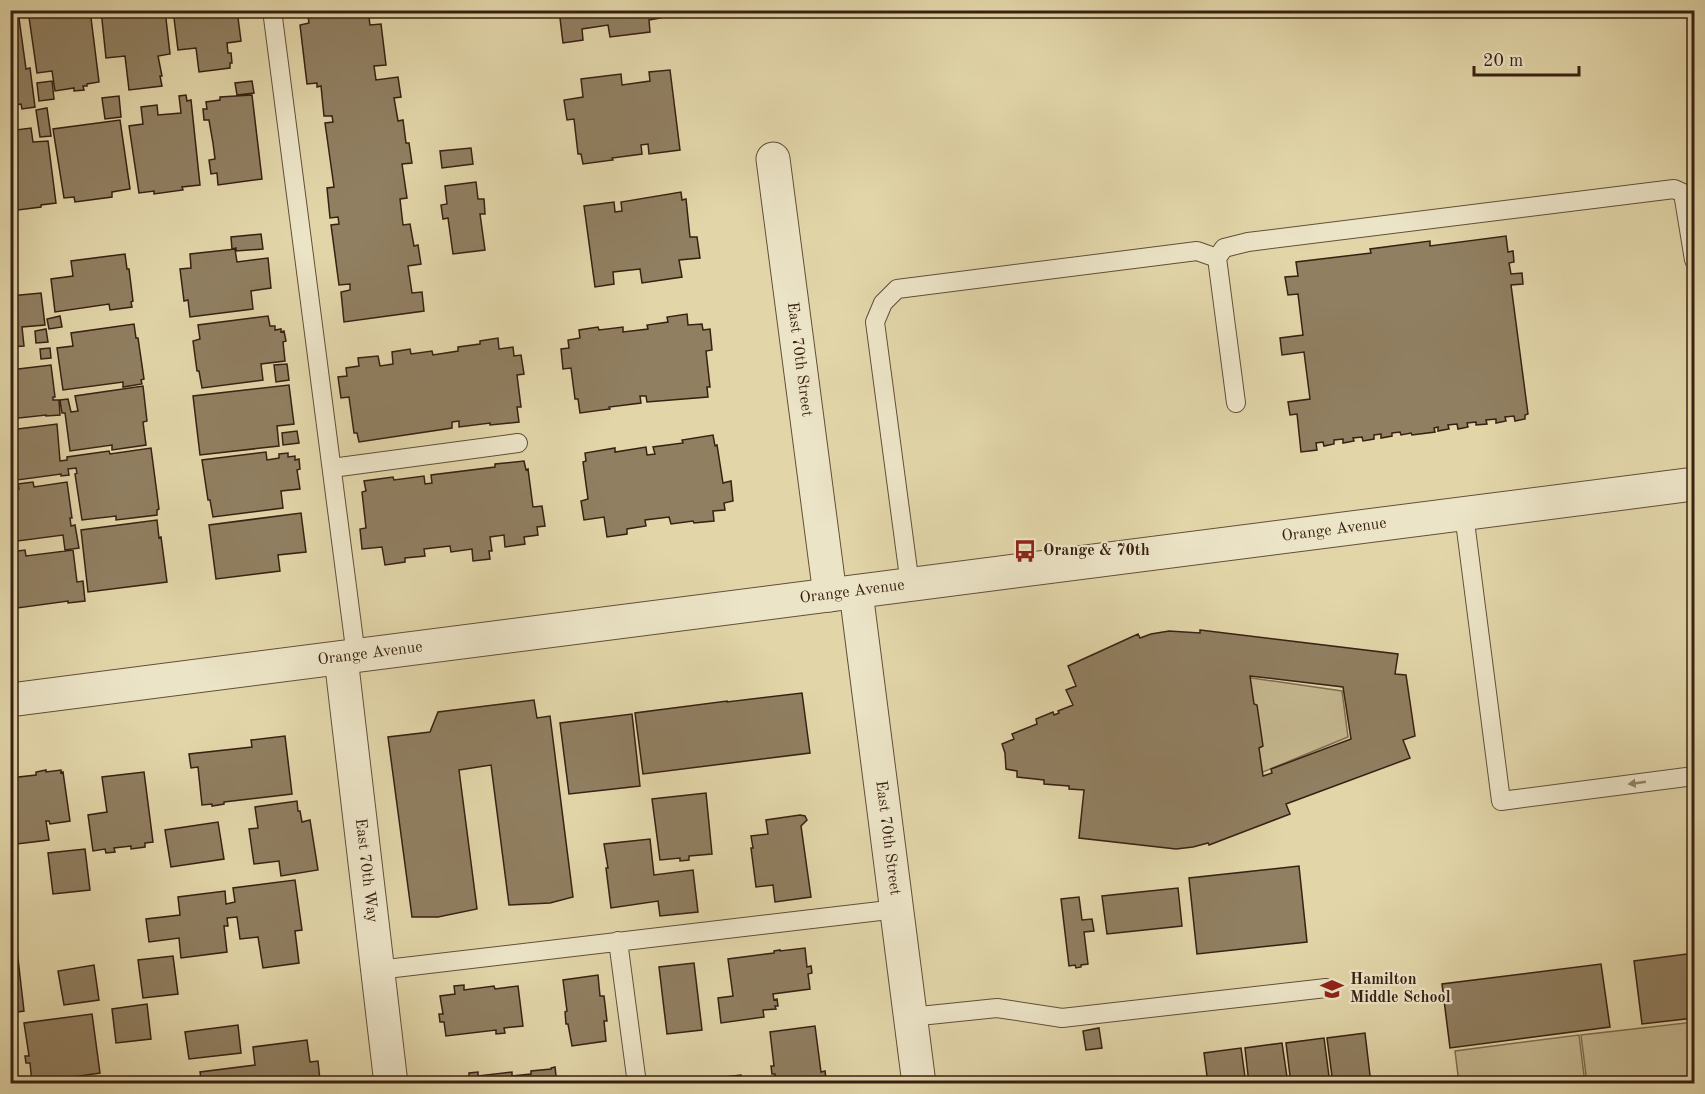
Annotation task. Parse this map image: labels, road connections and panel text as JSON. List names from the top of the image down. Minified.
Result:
{"streets":{"street":["East 70th Street","Orange Avenue","East 70th Way"]},"crossings":[["East 70th Street","Orange Avenue"],["Orange Avenue","East 70th Way"]],"places":{"bus stop":["Orange & 70th"],"school or university":["Hamilton Middle School"]},"scale_bar":"20 m"}
